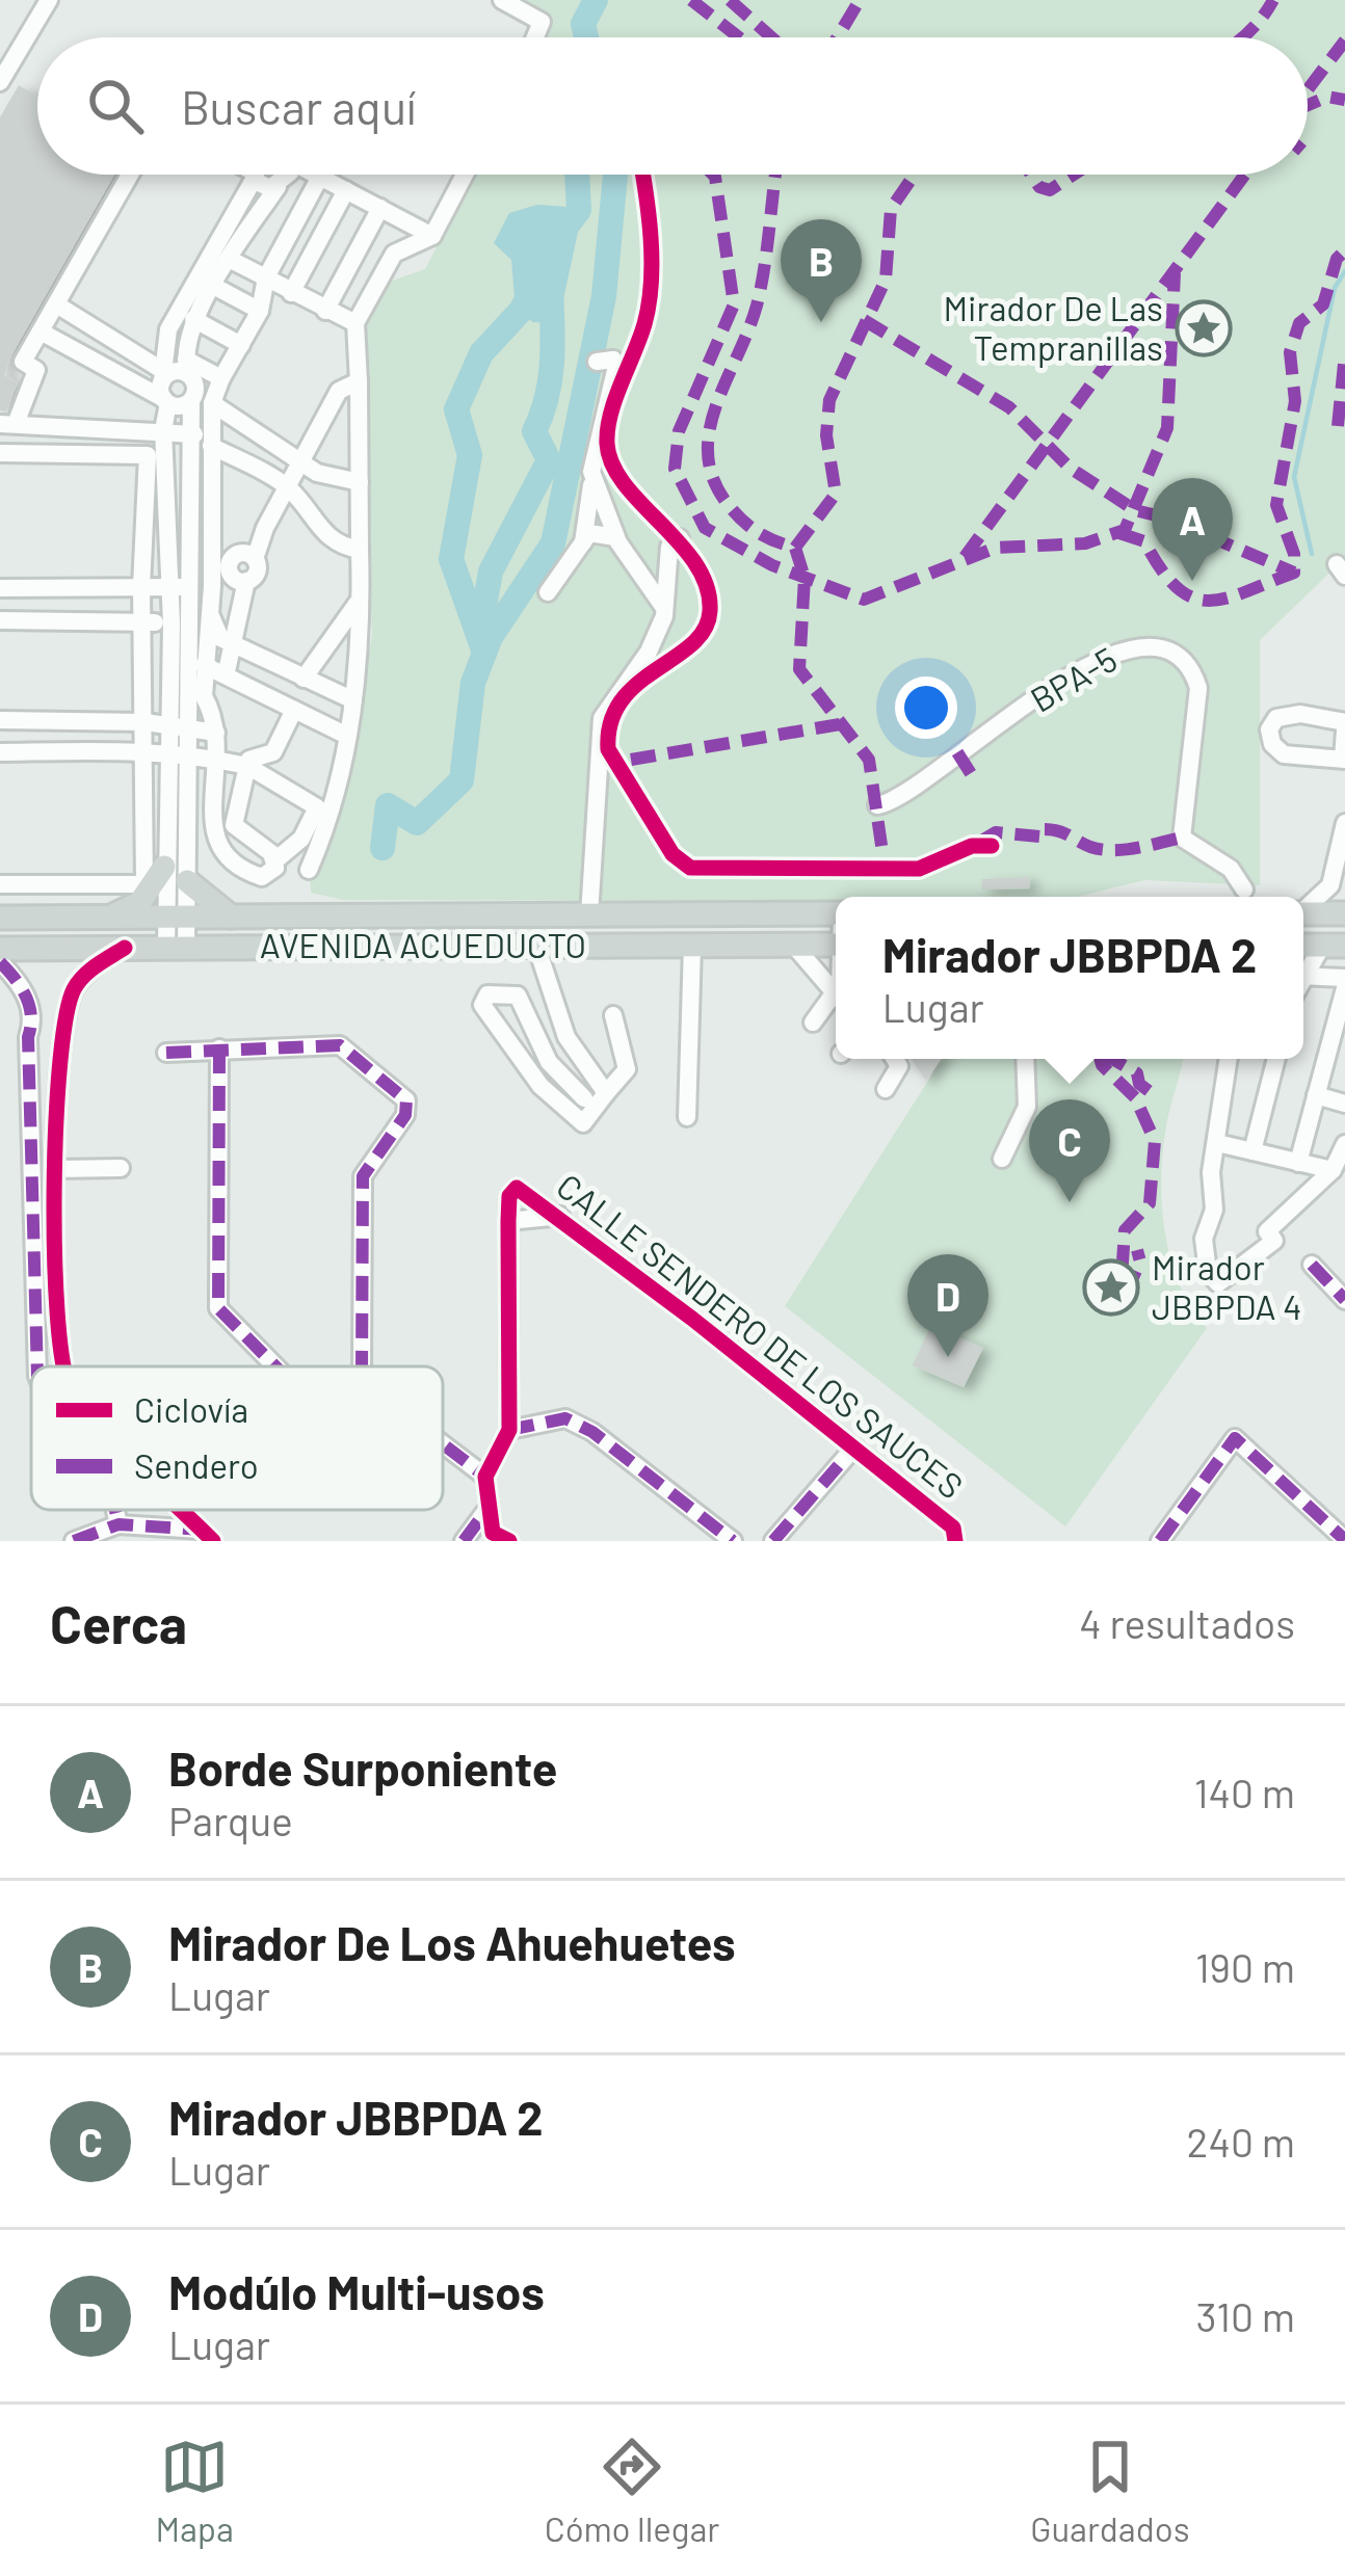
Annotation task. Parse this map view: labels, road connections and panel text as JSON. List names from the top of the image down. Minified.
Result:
{"streets":{"main road":["AVENIDA ACUEDUCTO"],"street":["BPA-5","CALLE SENDERO DE LOS SAUCES"]},"places":{"place":["Mirador De Las Tempranillas","Mirador JBBPDA 4"]},"legend":["Ciclovía","Sendero"],"page":{"search":"Buscar aquí","pins":["B","A","C","D"],"popup":["Mirador JBBPDA 2","Lugar"],"heading":["Cerca","4 resultados"],"list":[{"mark":"A","name":"Borde Surponiente","note":"Parque","value":"140 m"},{"mark":"B","name":"Mirador De Los Ahuehuetes","note":"Lugar","value":"190 m"},{"mark":"C","name":"Mirador JBBPDA 2","note":"Lugar","value":"240 m"},{"mark":"D","name":"Modúlo Multi-usos","note":"Lugar","value":"310 m"}],"nav":["Mapa","Cómo llegar","Guardados"]}}
